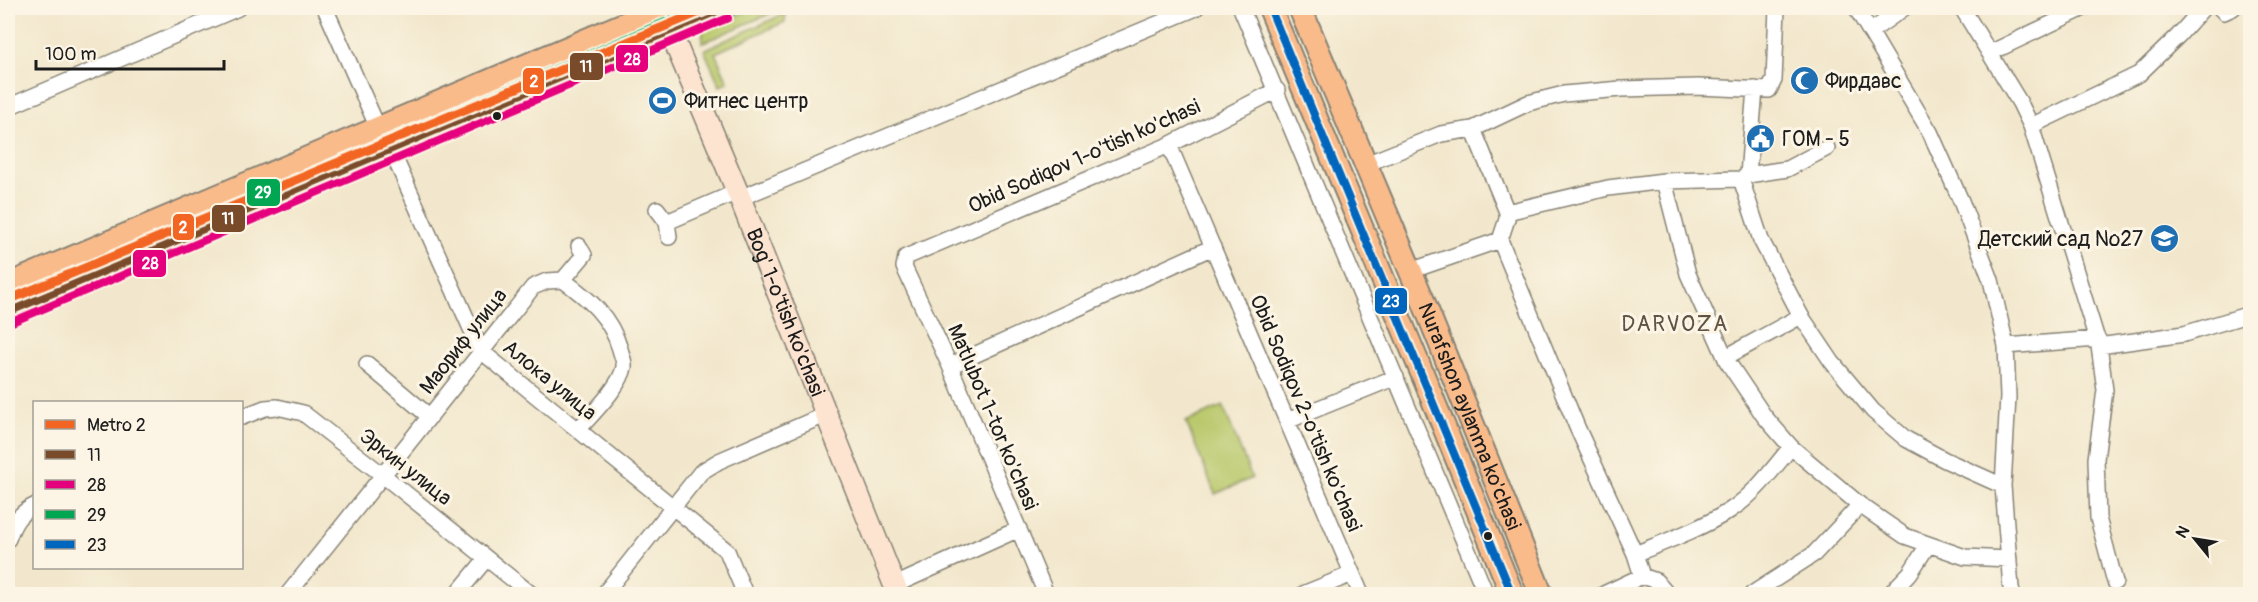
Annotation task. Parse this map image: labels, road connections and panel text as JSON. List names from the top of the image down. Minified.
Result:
{"streets":{"main road":["Nurafshon aylanma ko'chasi"],"street":["Obid Sodiqov 1-o'tish ko'chasi","Bog' 1-o'tish ko'chasi","Маориф улица","Алока улица","Obid Sodiqov 2-o'tish ko'chasi","Matlubot 1-tor ko'chasi","Эркин улица"]},"crossings":[["Obid Sodiqov 1-o'tish ko'chasi","Obid Sodiqov 2-o'tish ko'chasi"],["Obid Sodiqov 1-o'tish ko'chasi","Matlubot 1-tor ko'chasi"],["Маориф улица","Алока улица"],["Маориф улица","Эркин улица"]],"districts":["DARVOZA"],"places":{"mosque":["Фирдавс"],"sports":["Фитнес центр"],"public building":["ГОМ - 5"],"school or university":["Детский сад №27"]},"lines":["metro line 2","transit line 11","transit line 29","transit line 23","transit line 28"],"legend":["Metro 2","11","28","29","23"],"scale_bar":"100 m","north":"top left"}
